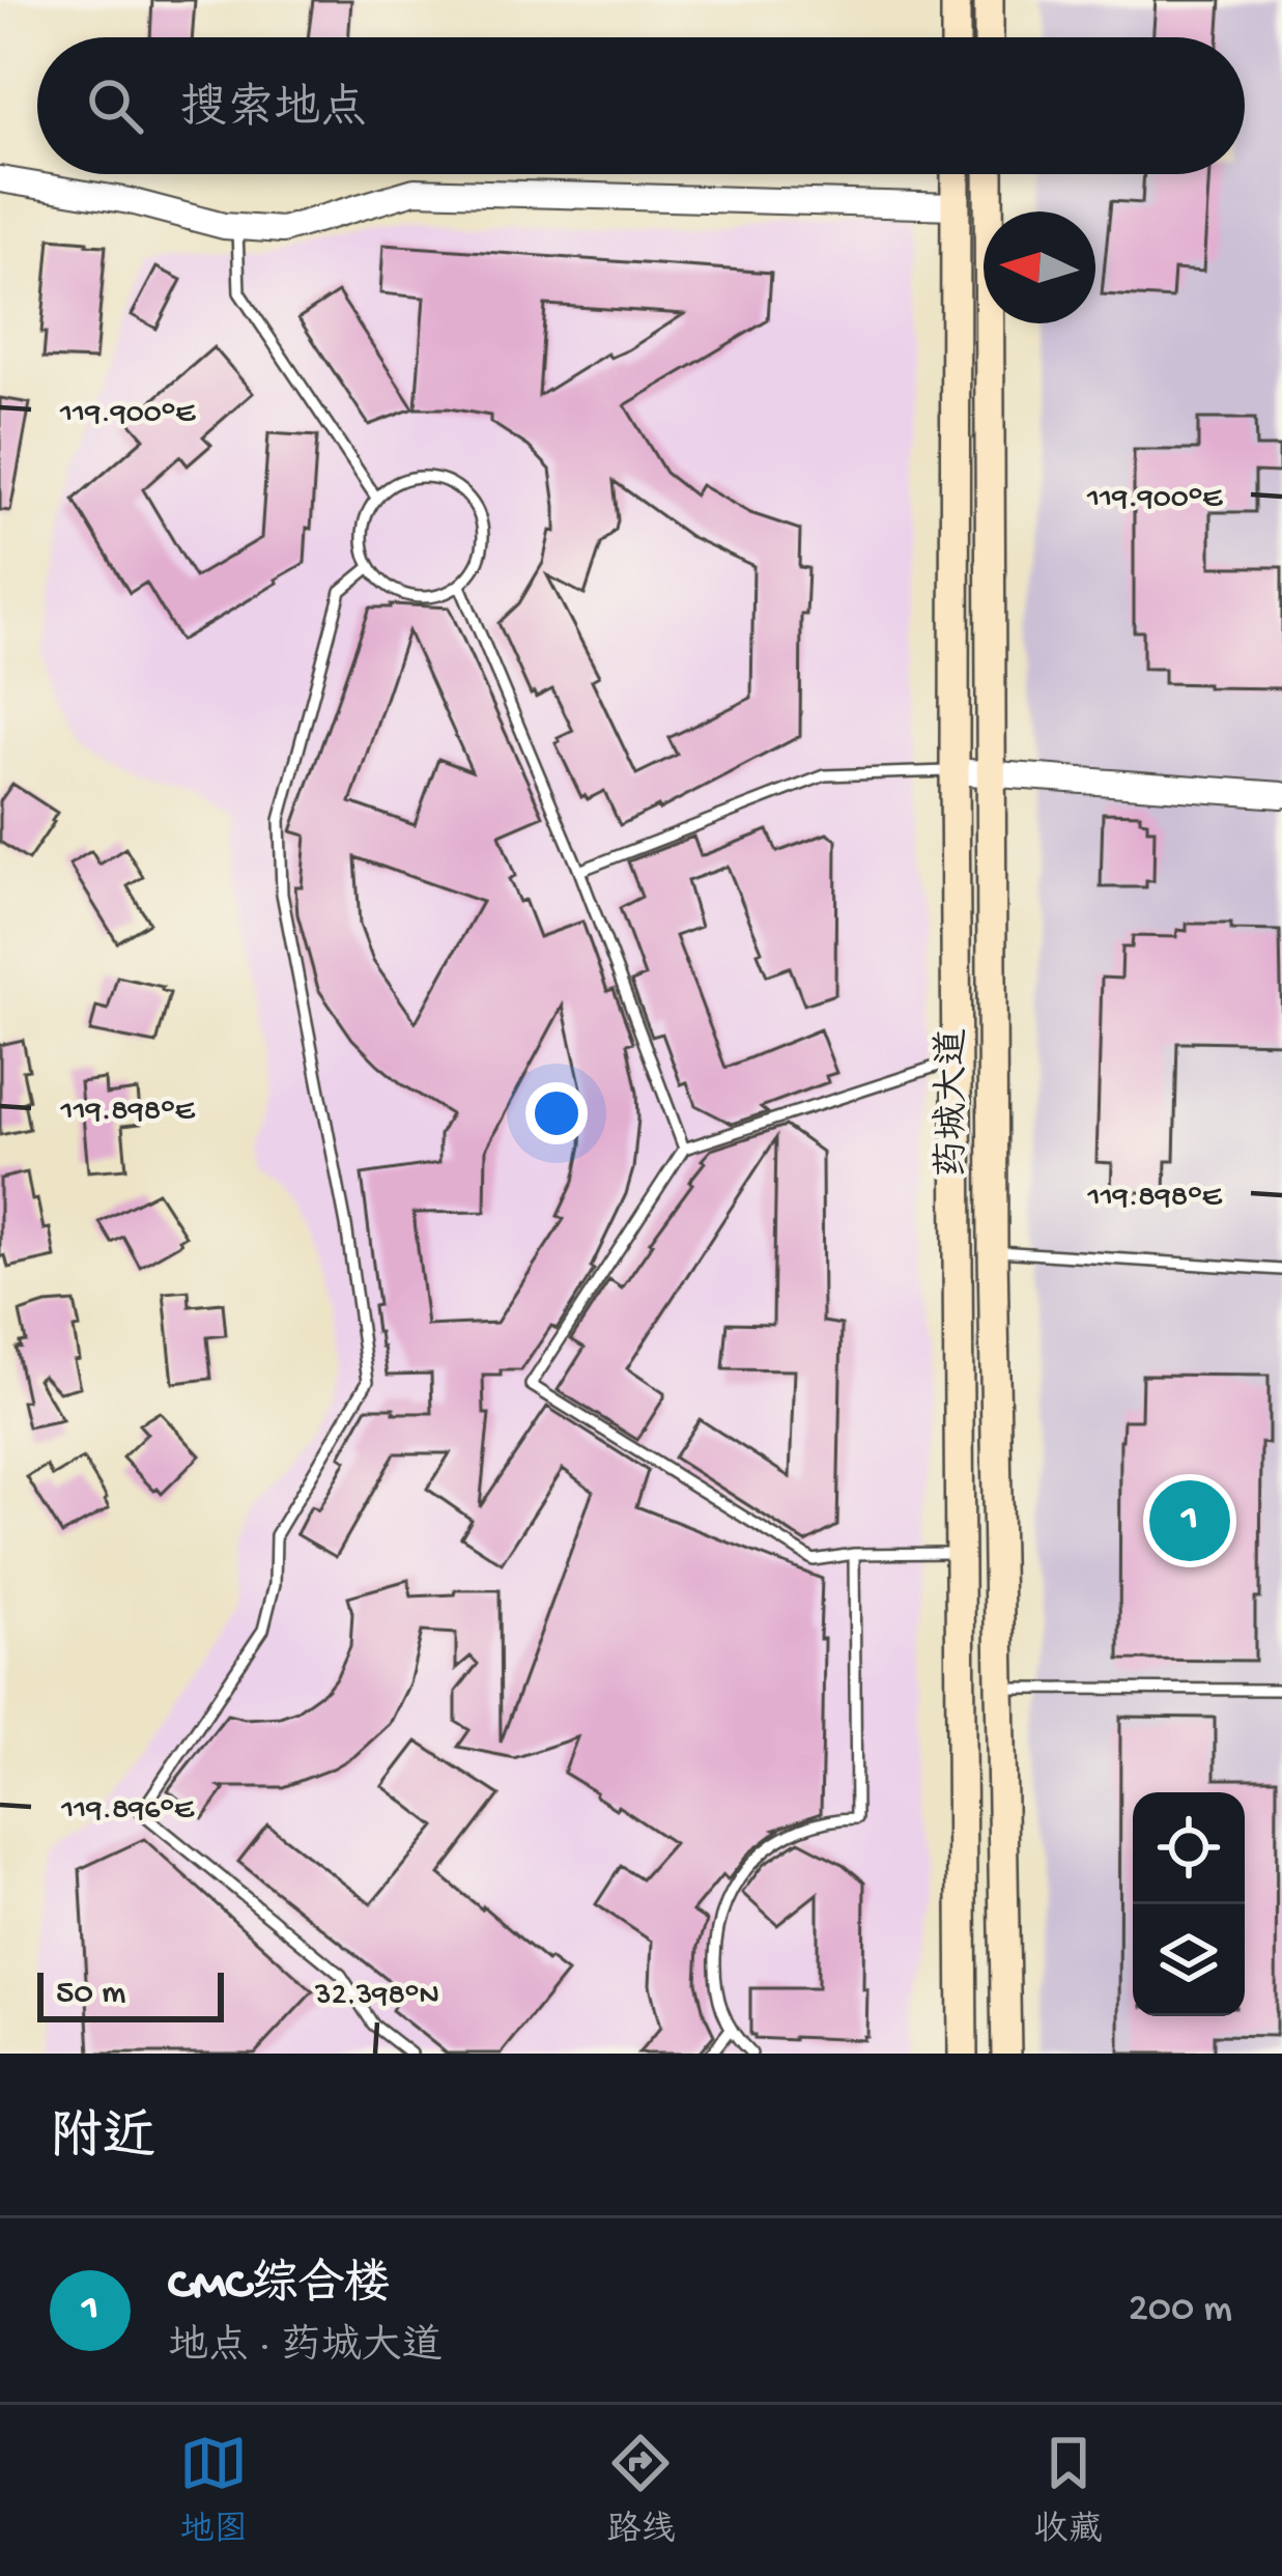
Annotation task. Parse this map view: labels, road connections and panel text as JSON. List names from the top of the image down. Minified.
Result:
{"streets":{"main road":["药城大道"]},"scale_bar":"50 m","north":"left","page":{"search":"搜索地点","pins":"1","scale":"50 m","heading":"附近","list":[{"mark":"1","name":"CMC综合楼","note":"地点 · 药城大道","value":"200 m"}],"nav":["地图","路线","收藏"]},"coordinates":["119.900°E","119.898°E","119.896°E","32.398°N"]}
